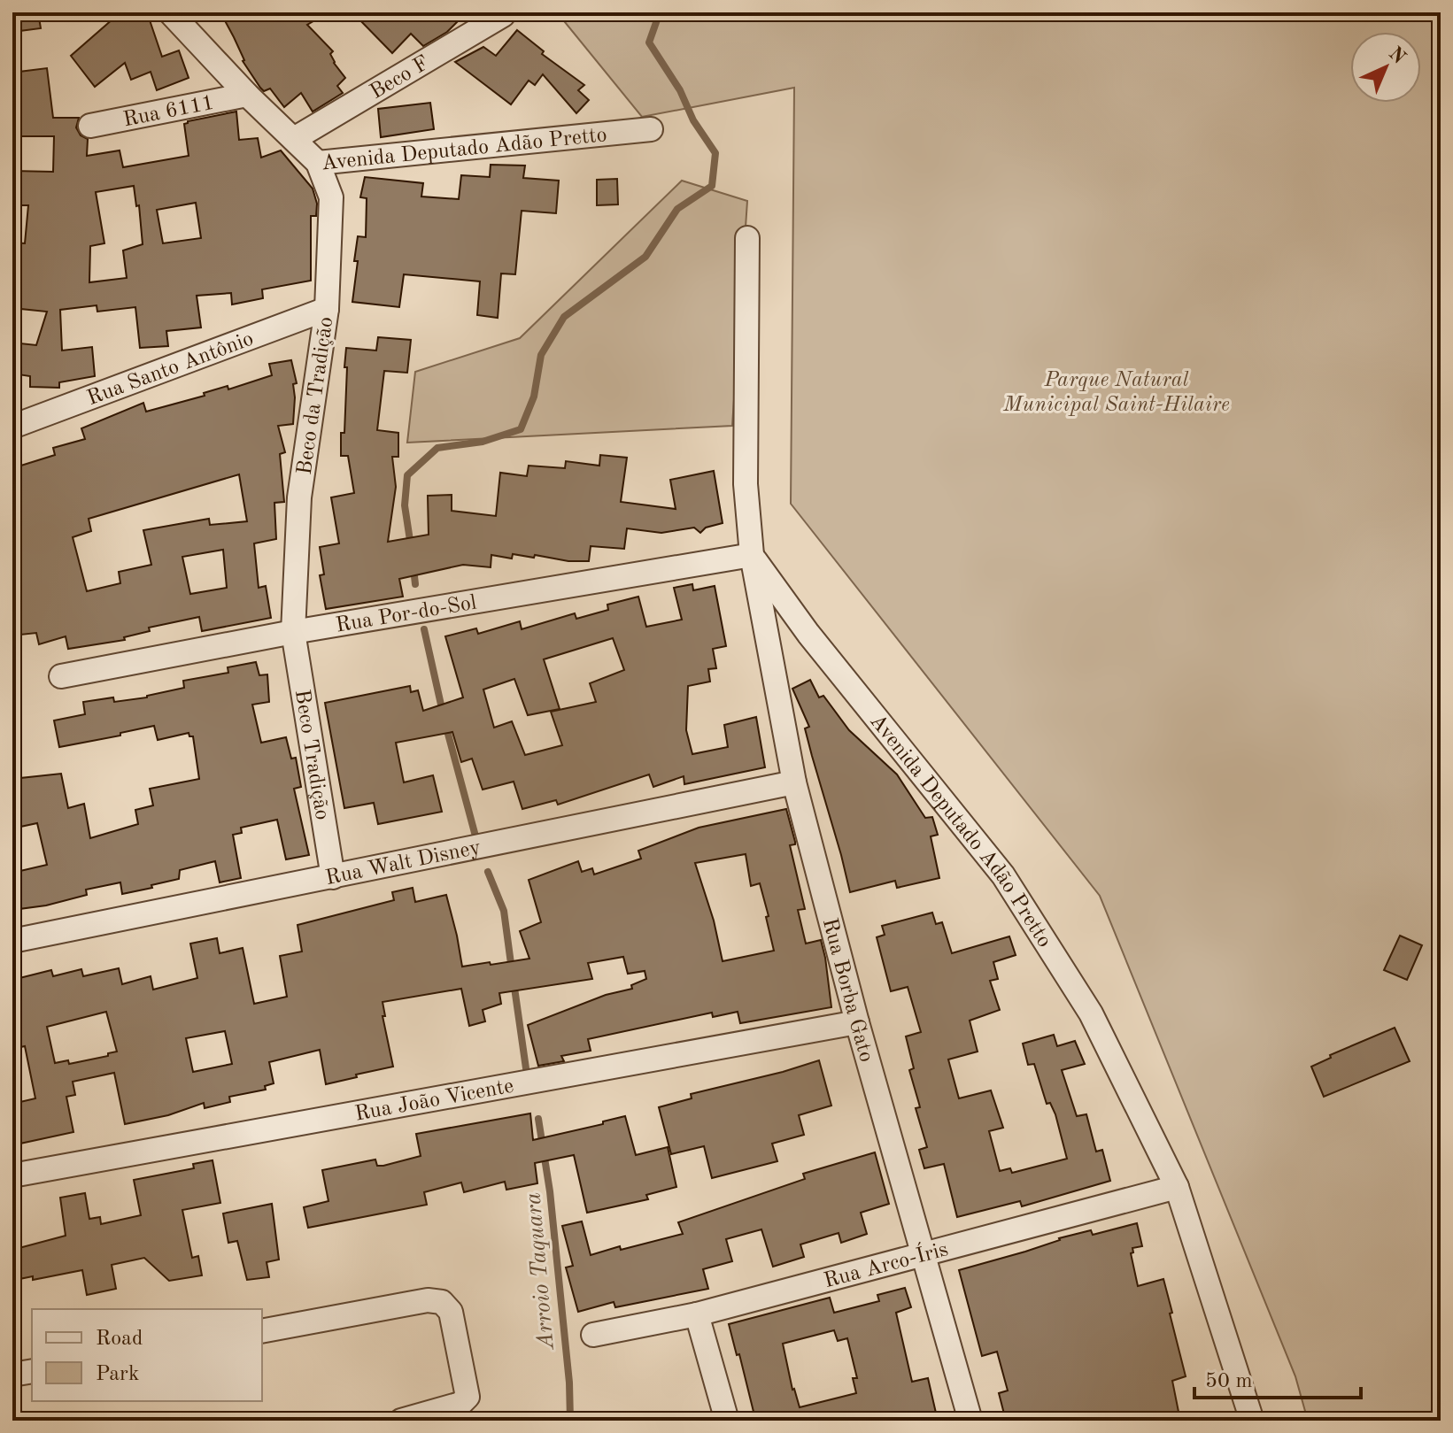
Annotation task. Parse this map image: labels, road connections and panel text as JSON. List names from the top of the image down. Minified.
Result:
{"streets":{"street":["Beco F","Rua 6111","Avenida Deputado Adão Pretto","Rua Santo Antônio","Beco da Tradição","Rua Por-do-Sol","Beco Tradição","Rua Walt Disney","Rua Borba Gato","Rua João Vicente","Rua Arco-Íris"]},"crossings":[["Beco F","Avenida Deputado Adão Pretto"],["Rua 6111","Avenida Deputado Adão Pretto"],["Avenida Deputado Adão Pretto","Beco da Tradição"],["Avenida Deputado Adão Pretto","Rua Por-do-Sol"],["Avenida Deputado Adão Pretto","Rua Borba Gato"],["Avenida Deputado Adão Pretto","Rua Arco-Íris"],["Rua Santo Antônio","Beco da Tradição"],["Beco da Tradição","Rua Por-do-Sol"],["Beco da Tradição","Beco Tradição"],["Rua Por-do-Sol","Beco Tradição"],["Rua Por-do-Sol","Rua Borba Gato"],["Beco Tradição","Rua Walt Disney"],["Rua Walt Disney","Rua Borba Gato"],["Rua Borba Gato","Rua João Vicente"],["Rua Borba Gato","Rua Arco-Íris"]],"water":["Arroio Taquara"],"parks":["Parque Natural Municipal Saint-Hilaire"],"legend":["Road","Park"],"scale_bar":"50 m","north":"top right"}
